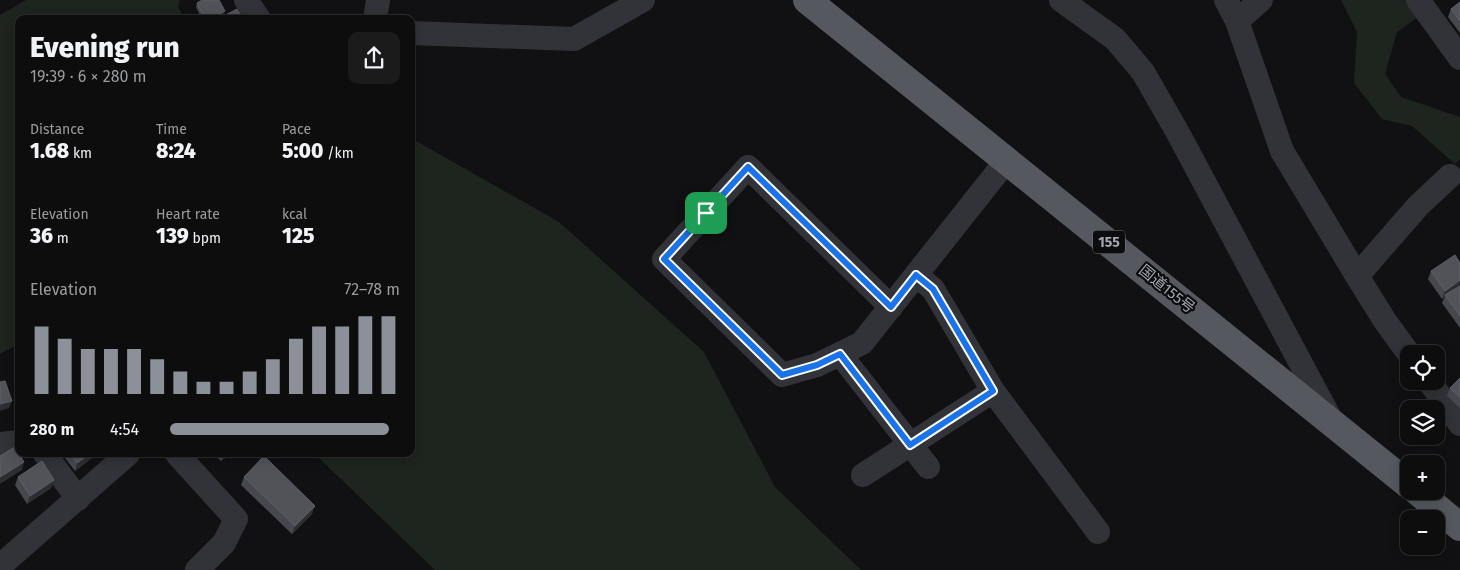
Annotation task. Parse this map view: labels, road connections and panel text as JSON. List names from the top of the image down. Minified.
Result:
{"streets":{"highway":["155","国道155号"]},"page":{"heading":["Evening run","19:39 · 6 × 280 m"],"stats":[["Distance","1.68 km"],["Time","8:24"],["Pace","5:00 /km"],["Elevation","36 m"],["Heart rate","139 bpm"],["kcal","125"]],"chart":["Elevation","72–78 m"],"map_buttons":["+","−"],"list":[{"name":"280 m","note":"4:54"}]}}
